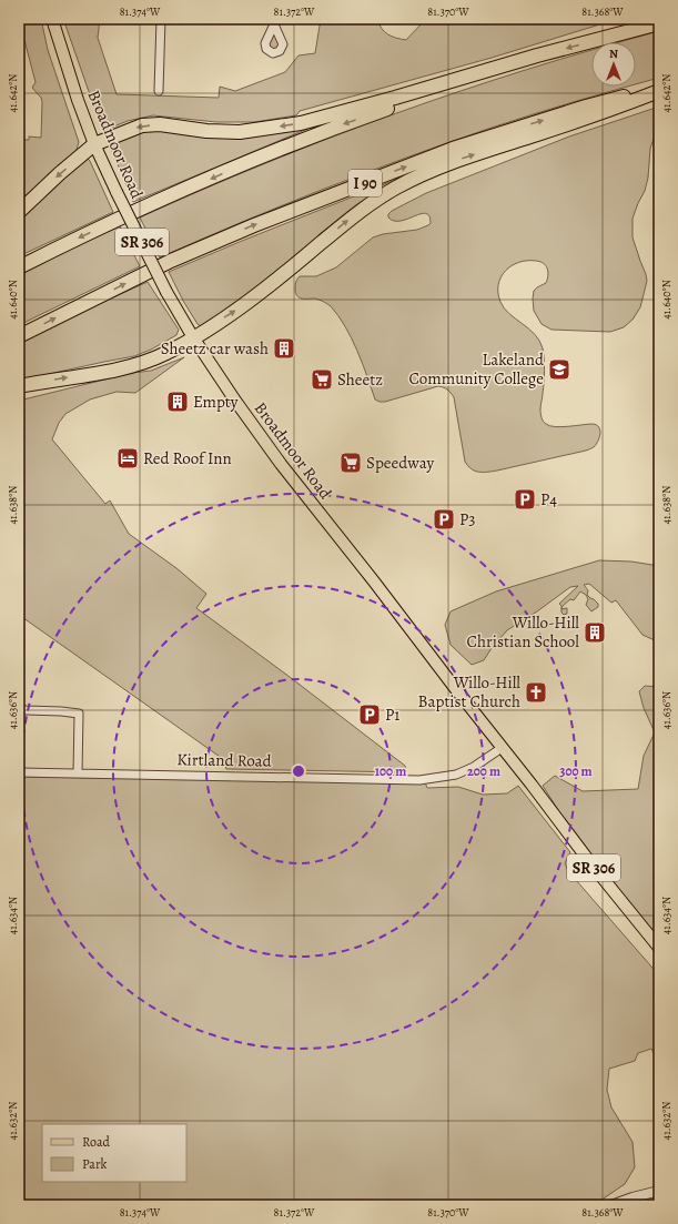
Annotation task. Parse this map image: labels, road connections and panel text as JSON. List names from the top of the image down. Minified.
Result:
{"streets":{"highway":["I 90"],"main road":["Broadmoor Road","SR 306"],"street":["Kirtland Road"]},"crossings":[["Broadmoor Road","SR 306"],["Broadmoor Road","Kirtland Road"],["SR 306","Kirtland Road"]],"places":{"building":["Sheetz car wash","Empty","Willo-Hill Christian School"],"school or university":["Lakeland Community College"],"supermarket":["Sheetz","Speedway"],"hotel":["Red Roof Inn"],"parking":["P4","P3","P1"],"church":["Willo-Hill Baptist Church"]},"legend":["Road","Park"],"north":"top","coordinates":["81.374°W","81.372°W","81.370°W","81.368°W","41.642°N","41.640°N","41.638°N","41.636°N","41.634°N","41.632°N"],"rings":["100 m","200 m","300 m"]}
